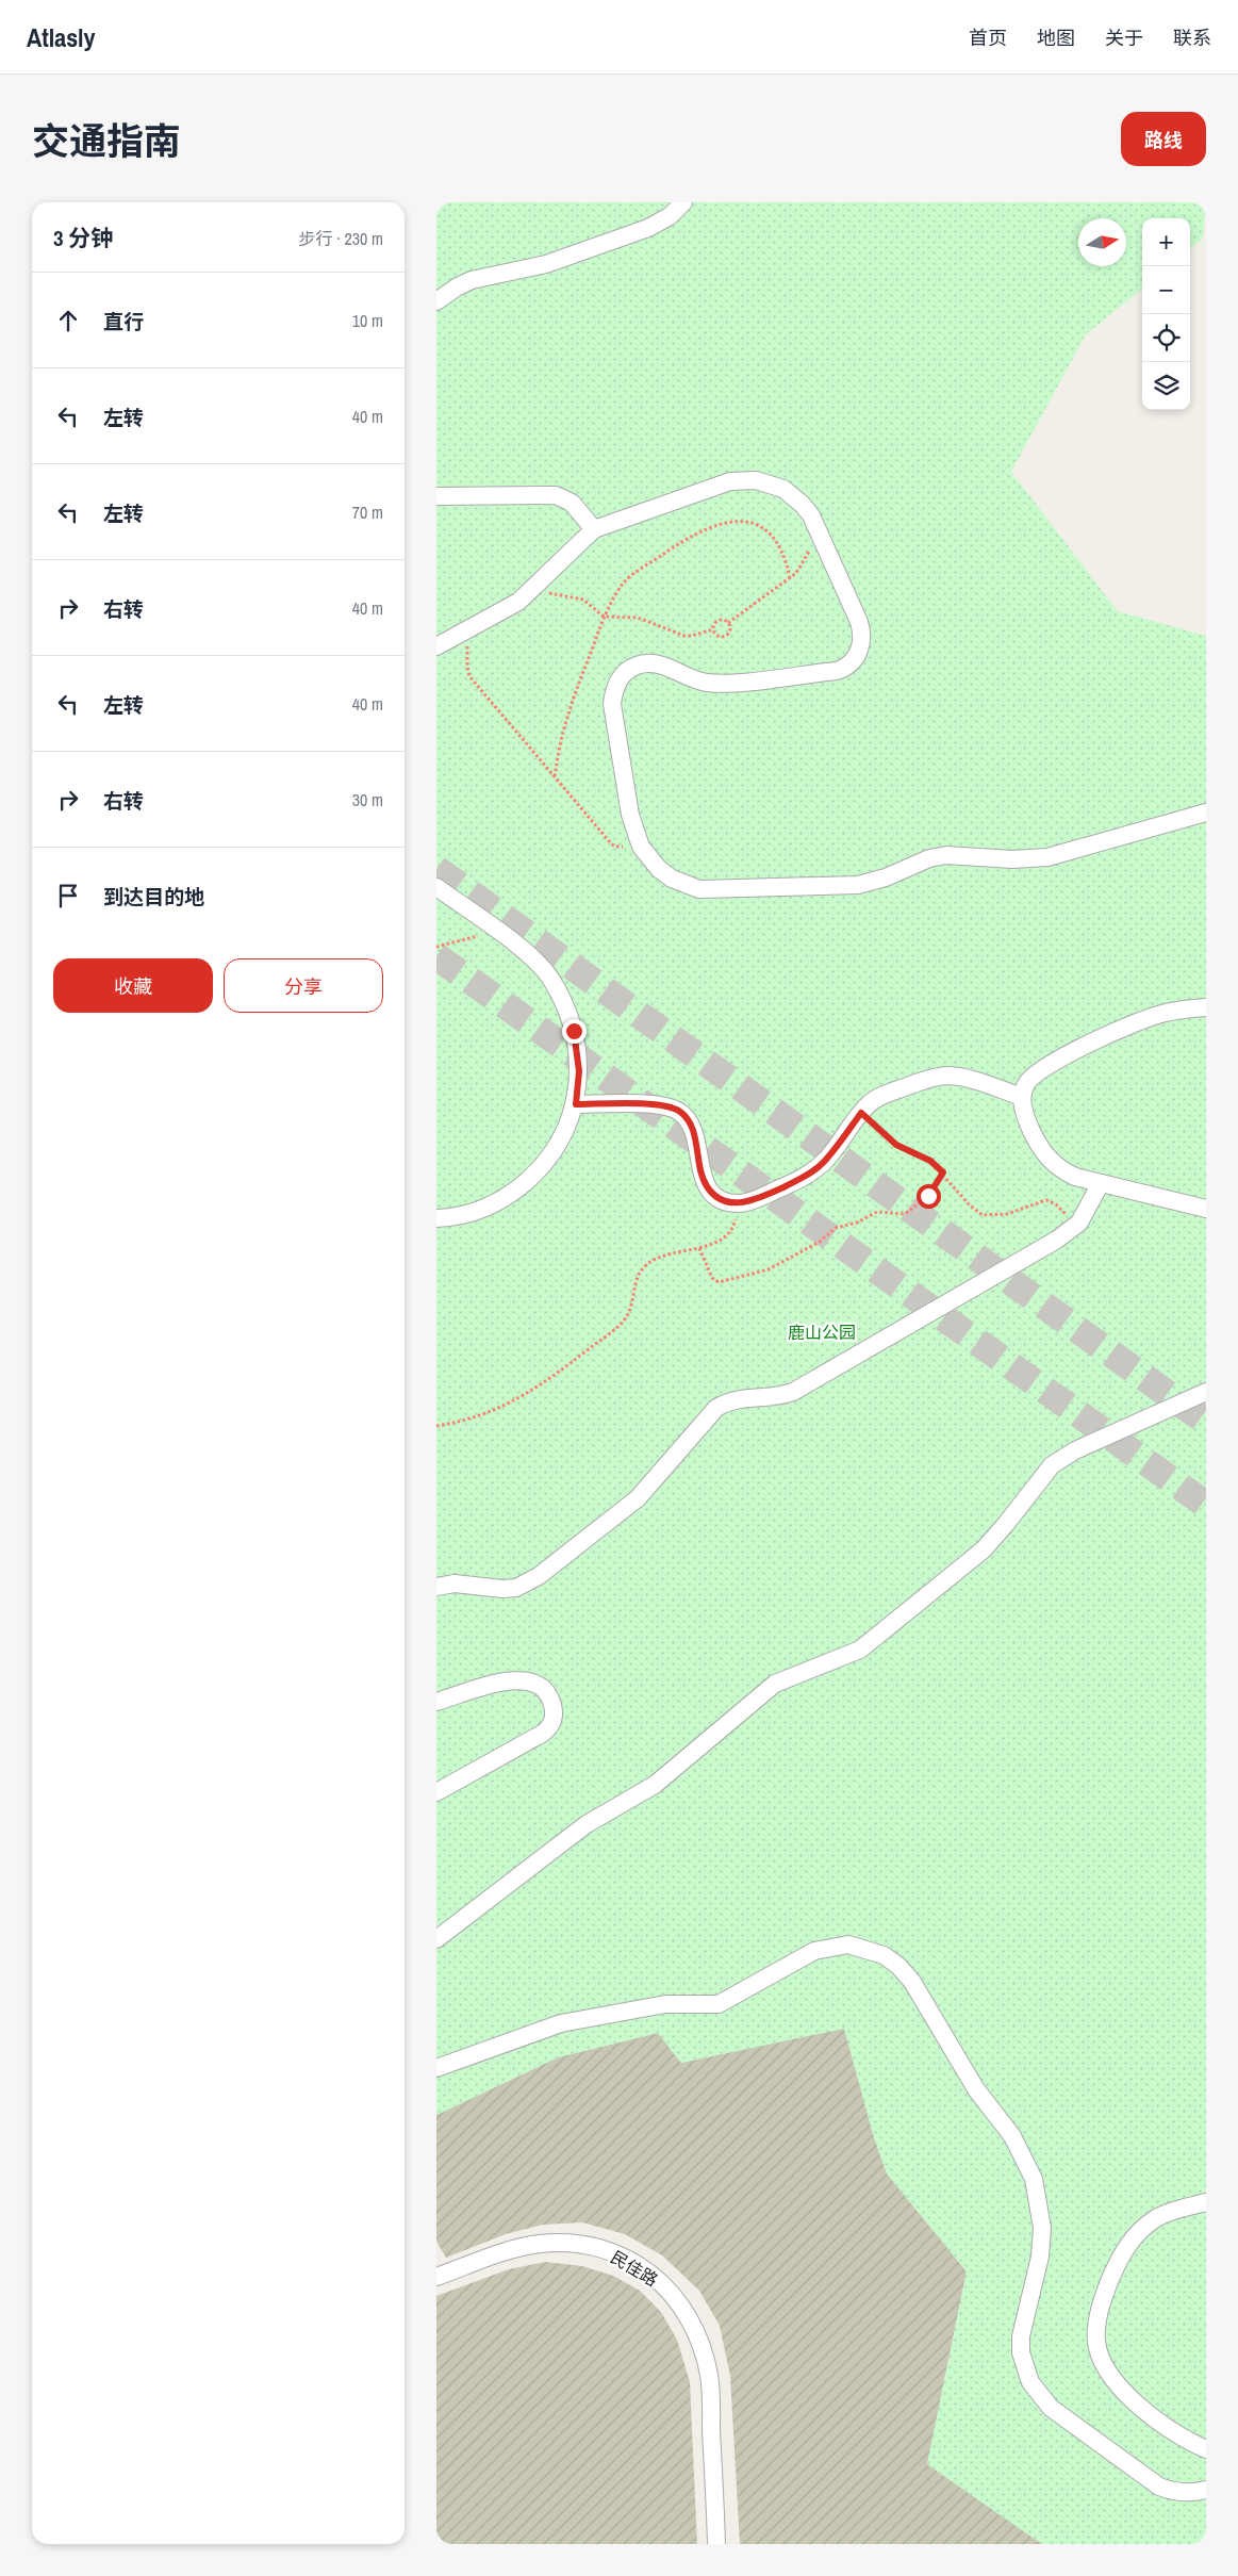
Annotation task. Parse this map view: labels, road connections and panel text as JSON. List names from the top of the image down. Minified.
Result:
{"streets":{"street":["民佳路"]},"parks":["鹿山公园"],"north":"right","page":{"header":"Atlasly","nav":["首页","地图","关于","联系"],"title":"交通指南","buttons":["路线",["收藏","分享"]],"heading":["3 分钟","步行 · 230 m"],"map_buttons":["+","−"],"list":[["直行","10 m"],["左转","40 m"],["左转","70 m"],["右转","40 m"],["左转","40 m"],["右转","30 m"],"到达目的地"]}}
